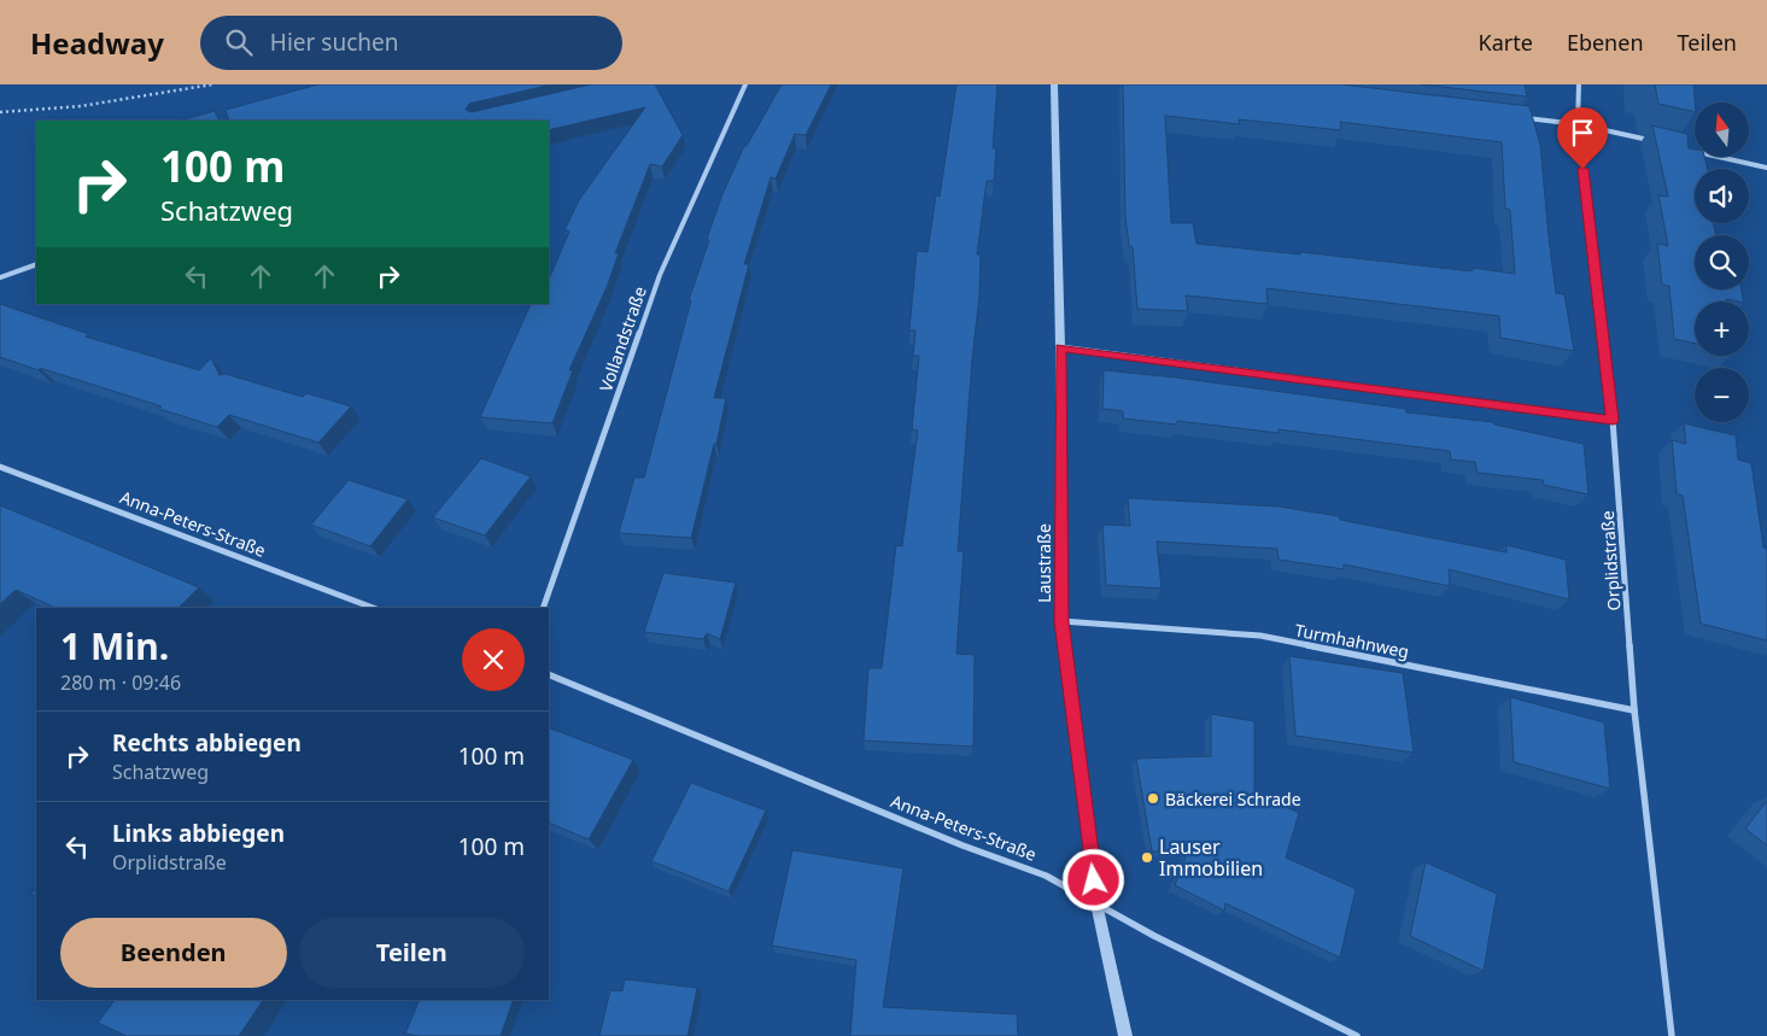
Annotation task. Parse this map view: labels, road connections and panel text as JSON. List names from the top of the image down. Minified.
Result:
{"streets":{"street":["Vollandstraße","Anna-Peters-Straße","Orplidstraße","Laustraße","Turmhahnweg"]},"crossings":[["Anna-Peters-Straße","Laustraße"],["Orplidstraße","Turmhahnweg"],["Laustraße","Turmhahnweg"]],"places":["Bäckerei Schrade","Lauser Immobilien"],"north":"top","page":{"header":"Headway","search":"Hier suchen","nav":["Karte","Ebenen","Teilen"],"map_buttons":["+","−"],"turn":["100 m","Schatzweg"],"heading":["1 Min.","280 m · 09:46"],"list":[{"name":"Rechts abbiegen","note":"Schatzweg","value":"100 m"},{"name":"Links abbiegen","note":"Orplidstraße","value":"100 m"}],"buttons":["Beenden","Teilen"]}}
